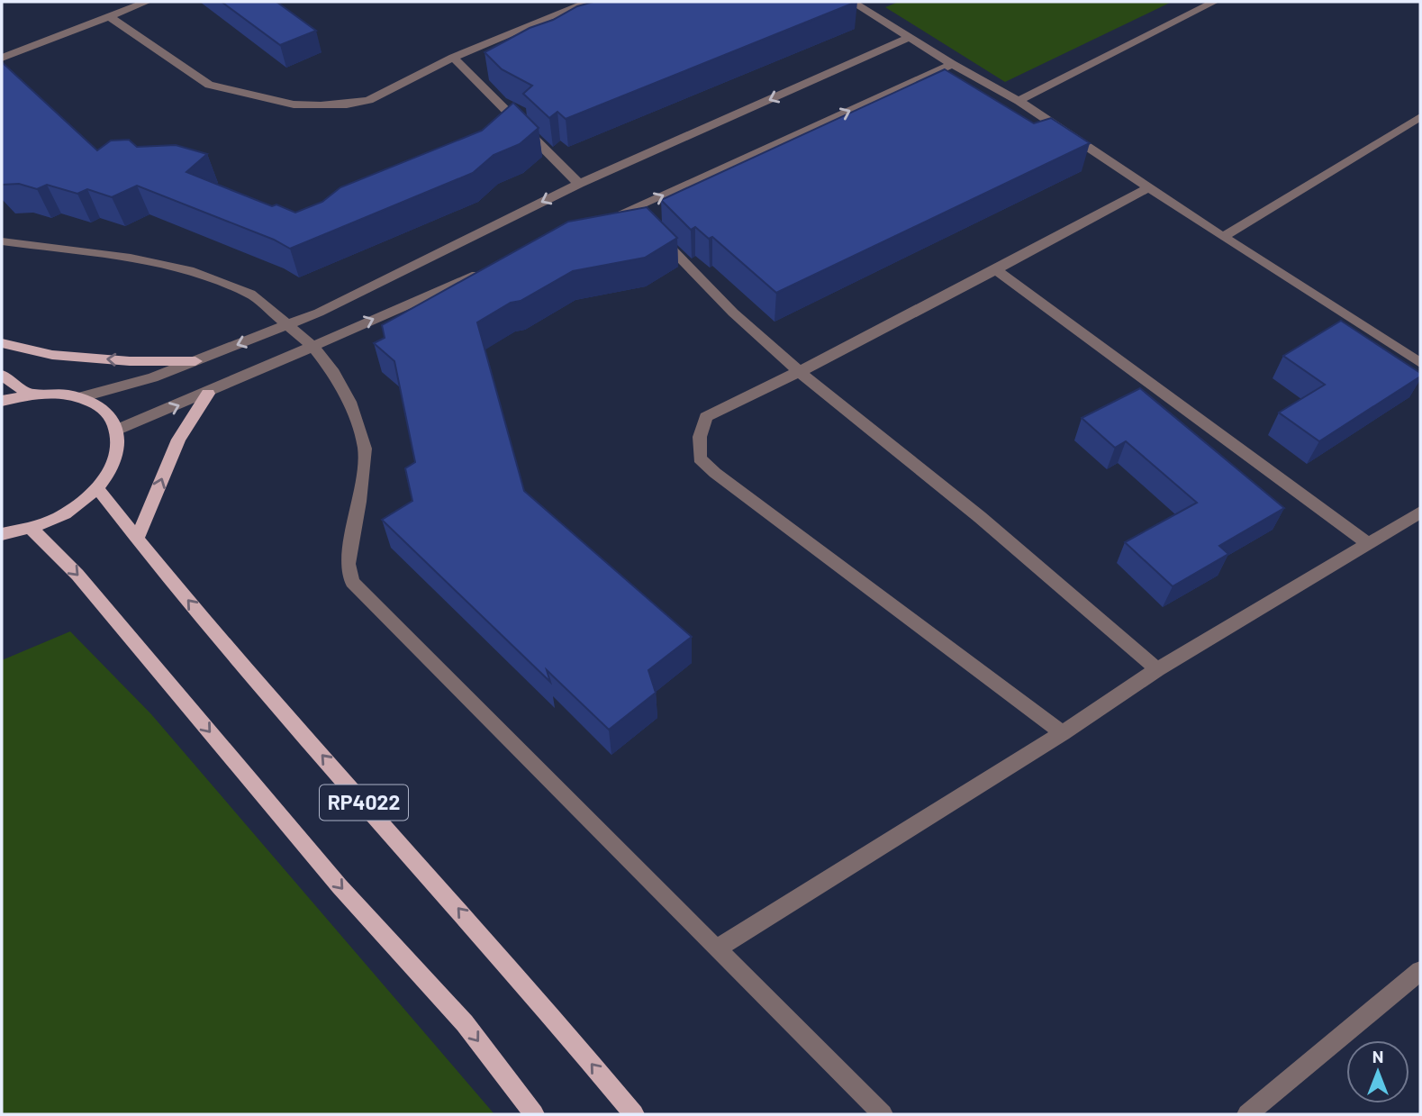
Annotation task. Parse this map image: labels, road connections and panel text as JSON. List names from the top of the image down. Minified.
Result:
{"streets":{"main road":["RP4022"]},"north":"top"}
